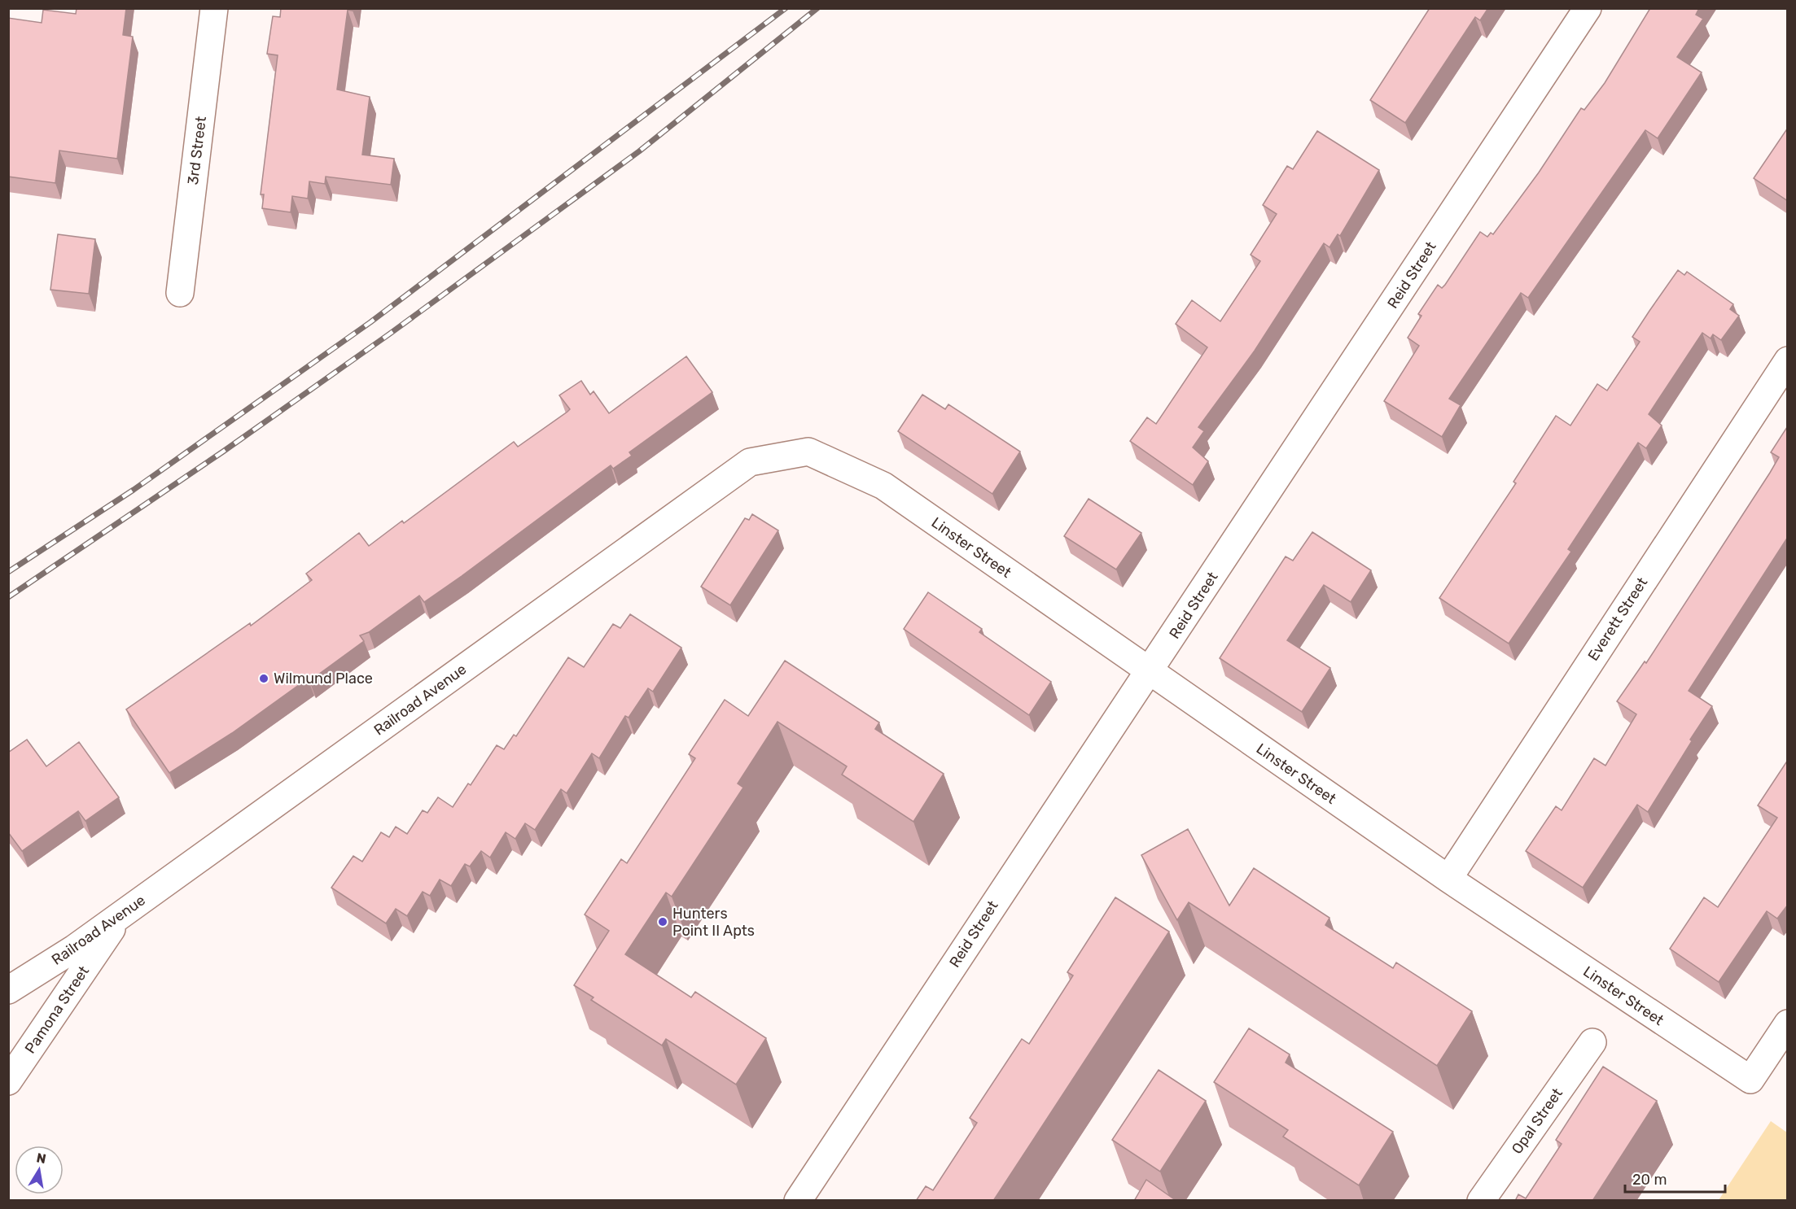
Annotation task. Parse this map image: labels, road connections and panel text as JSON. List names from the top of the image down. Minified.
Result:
{"streets":{"street":["3rd Street","Reid Street","Linster Street","Everett Street","Railroad Avenue","Pamona Street","Opal Street"]},"crossings":[["Reid Street","Linster Street"],["Linster Street","Everett Street"],["Linster Street","Railroad Avenue"],["Railroad Avenue","Pamona Street"]],"places":["Wilmund Place","Hunters Point II Apts"],"scale_bar":"20 m","north":"top"}
